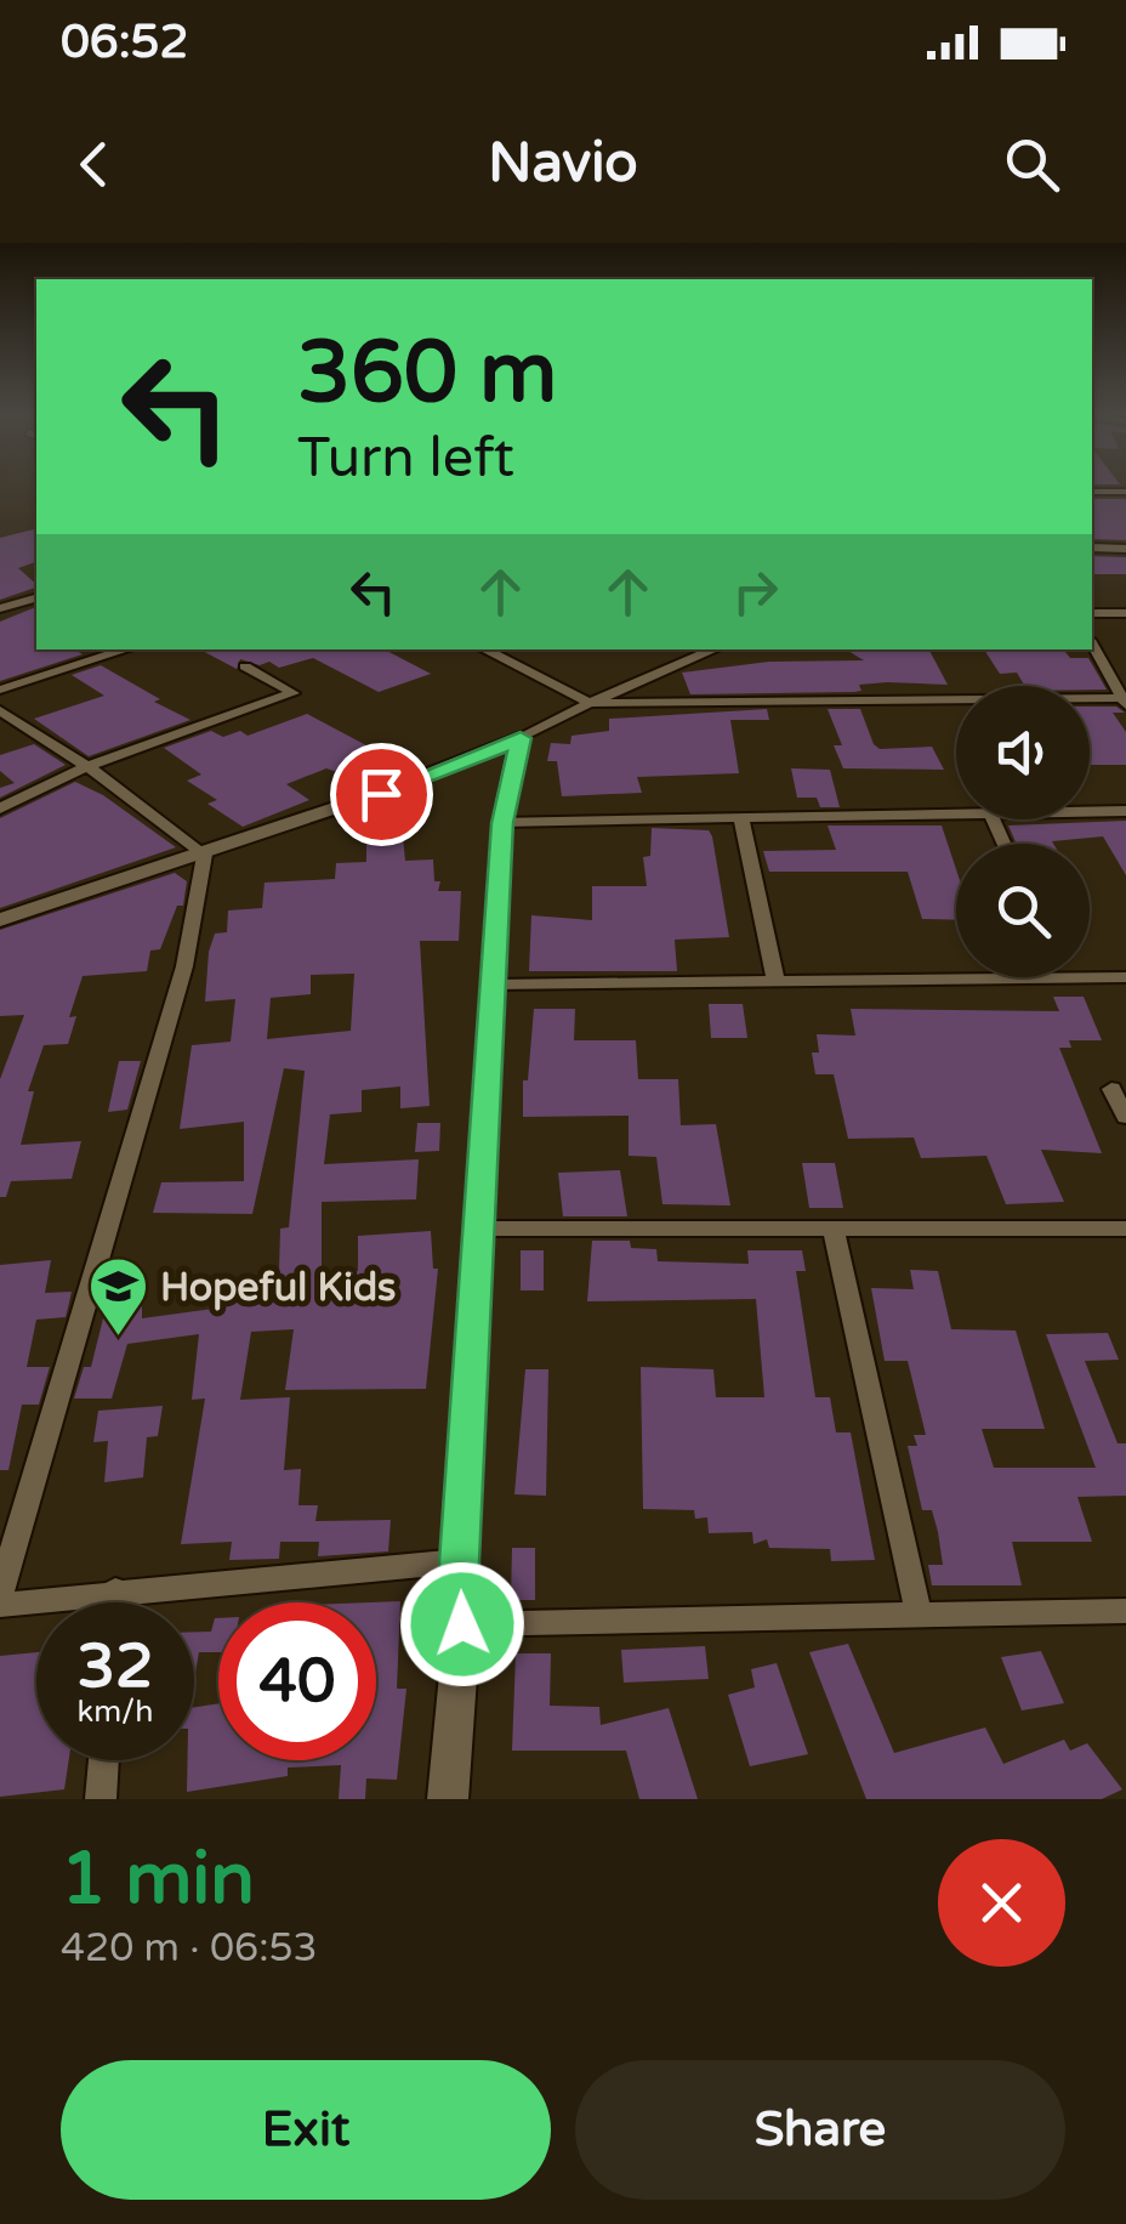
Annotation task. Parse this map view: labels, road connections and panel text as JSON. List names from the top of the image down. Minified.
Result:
{"places":{"school or university":["Hopeful Kids"]},"page":{"status":"06:52","header":"Navio","turn":["360 m","Turn left"],"speed":"32 km/h","limit":"40","heading":["1 min","420 m · 06:53"],"buttons":["Exit","Share"]}}
